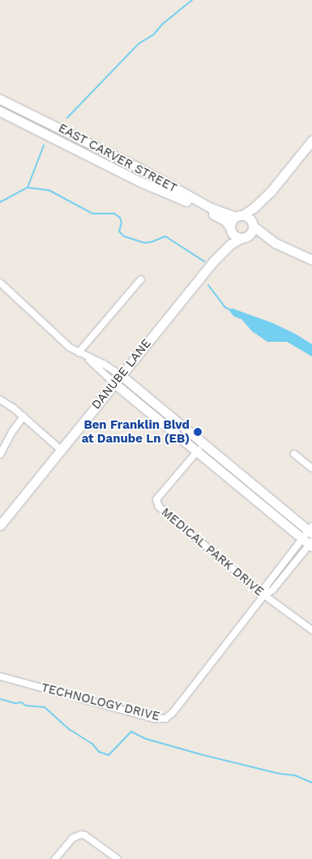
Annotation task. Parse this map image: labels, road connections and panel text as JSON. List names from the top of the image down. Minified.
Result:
{"streets":{"street":["EAST CARVER STREET","DANUBE LANE","MEDICAL PARK DRIVE","TECHNOLOGY DRIVE"]},"crossings":[["EAST CARVER STREET","DANUBE LANE"],["MEDICAL PARK DRIVE","TECHNOLOGY DRIVE"]],"places":["Ben Franklin Blvd at Danube Ln (EB)"]}
